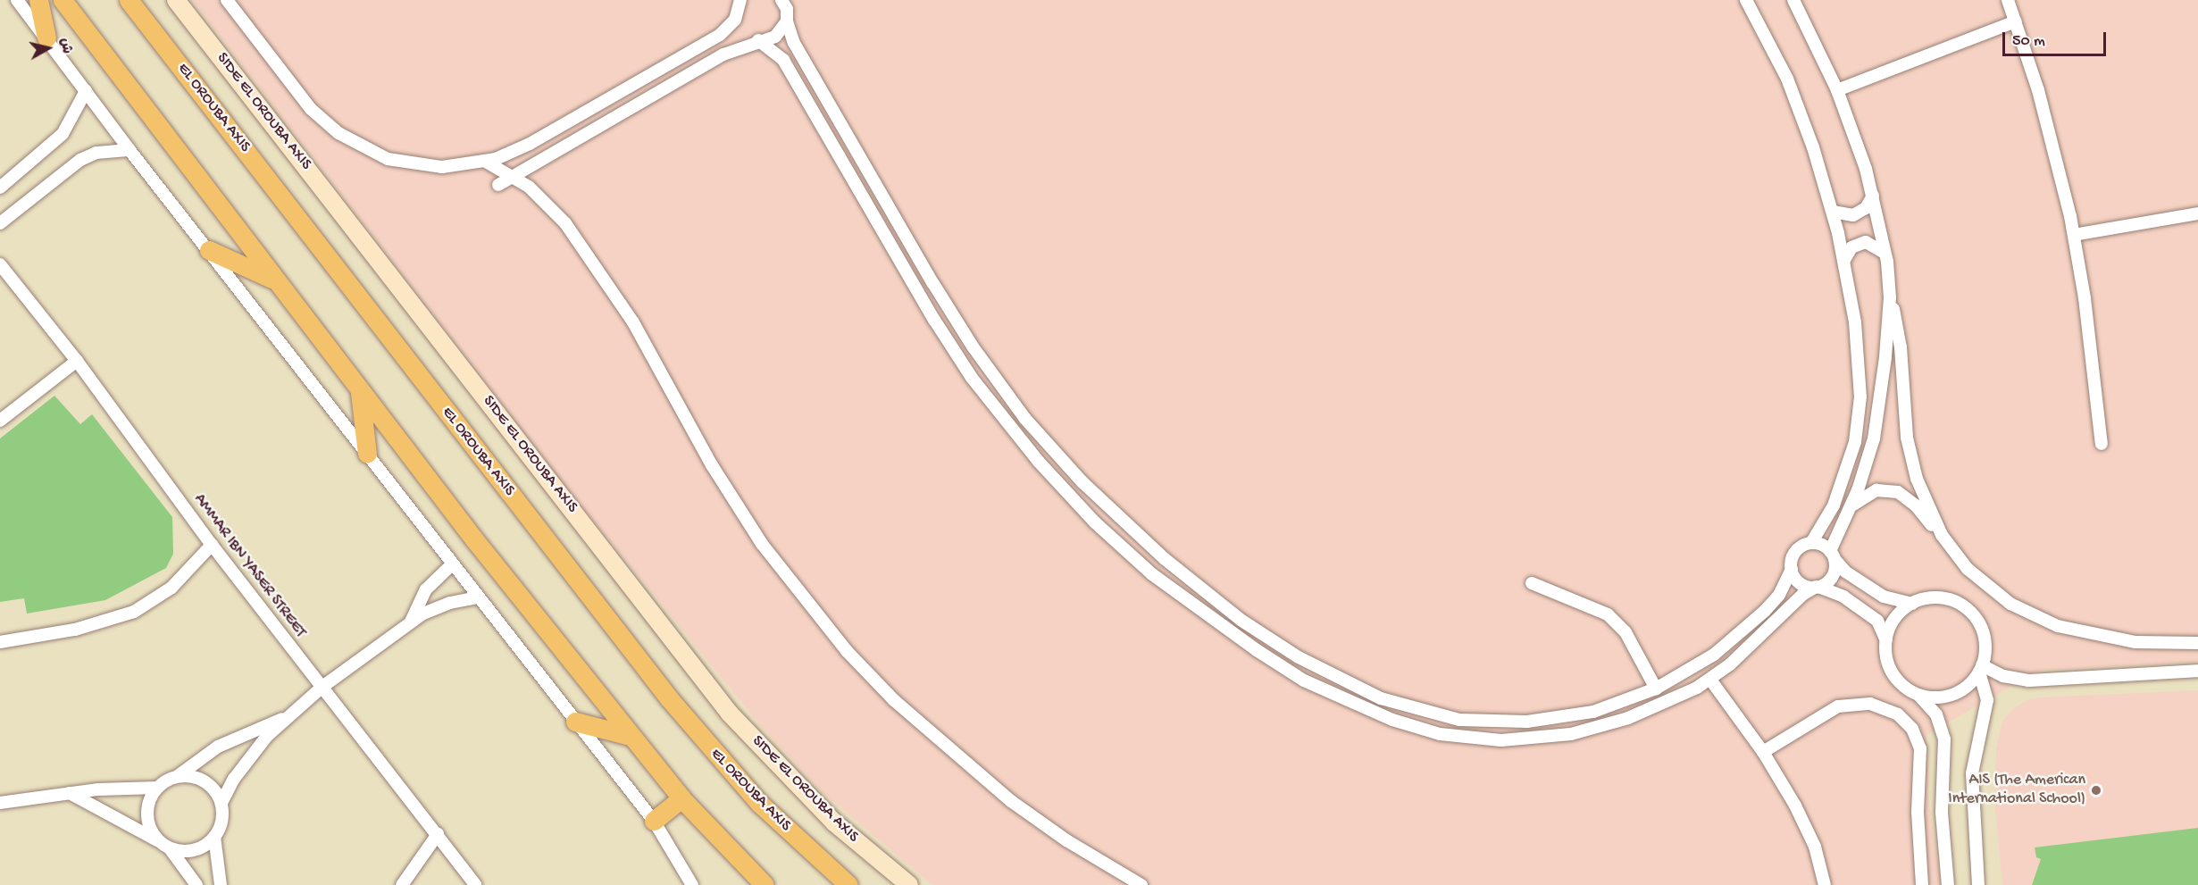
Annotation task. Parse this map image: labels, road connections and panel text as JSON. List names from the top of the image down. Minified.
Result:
{"streets":{"main road":["EL OROUBA AXIS"],"street":["SIDE EL OROUBA AXIS","AMMAR IBN YASER STREET"]},"places":["AIS (The American International School)"],"scale_bar":"50 m","north":"right"}
